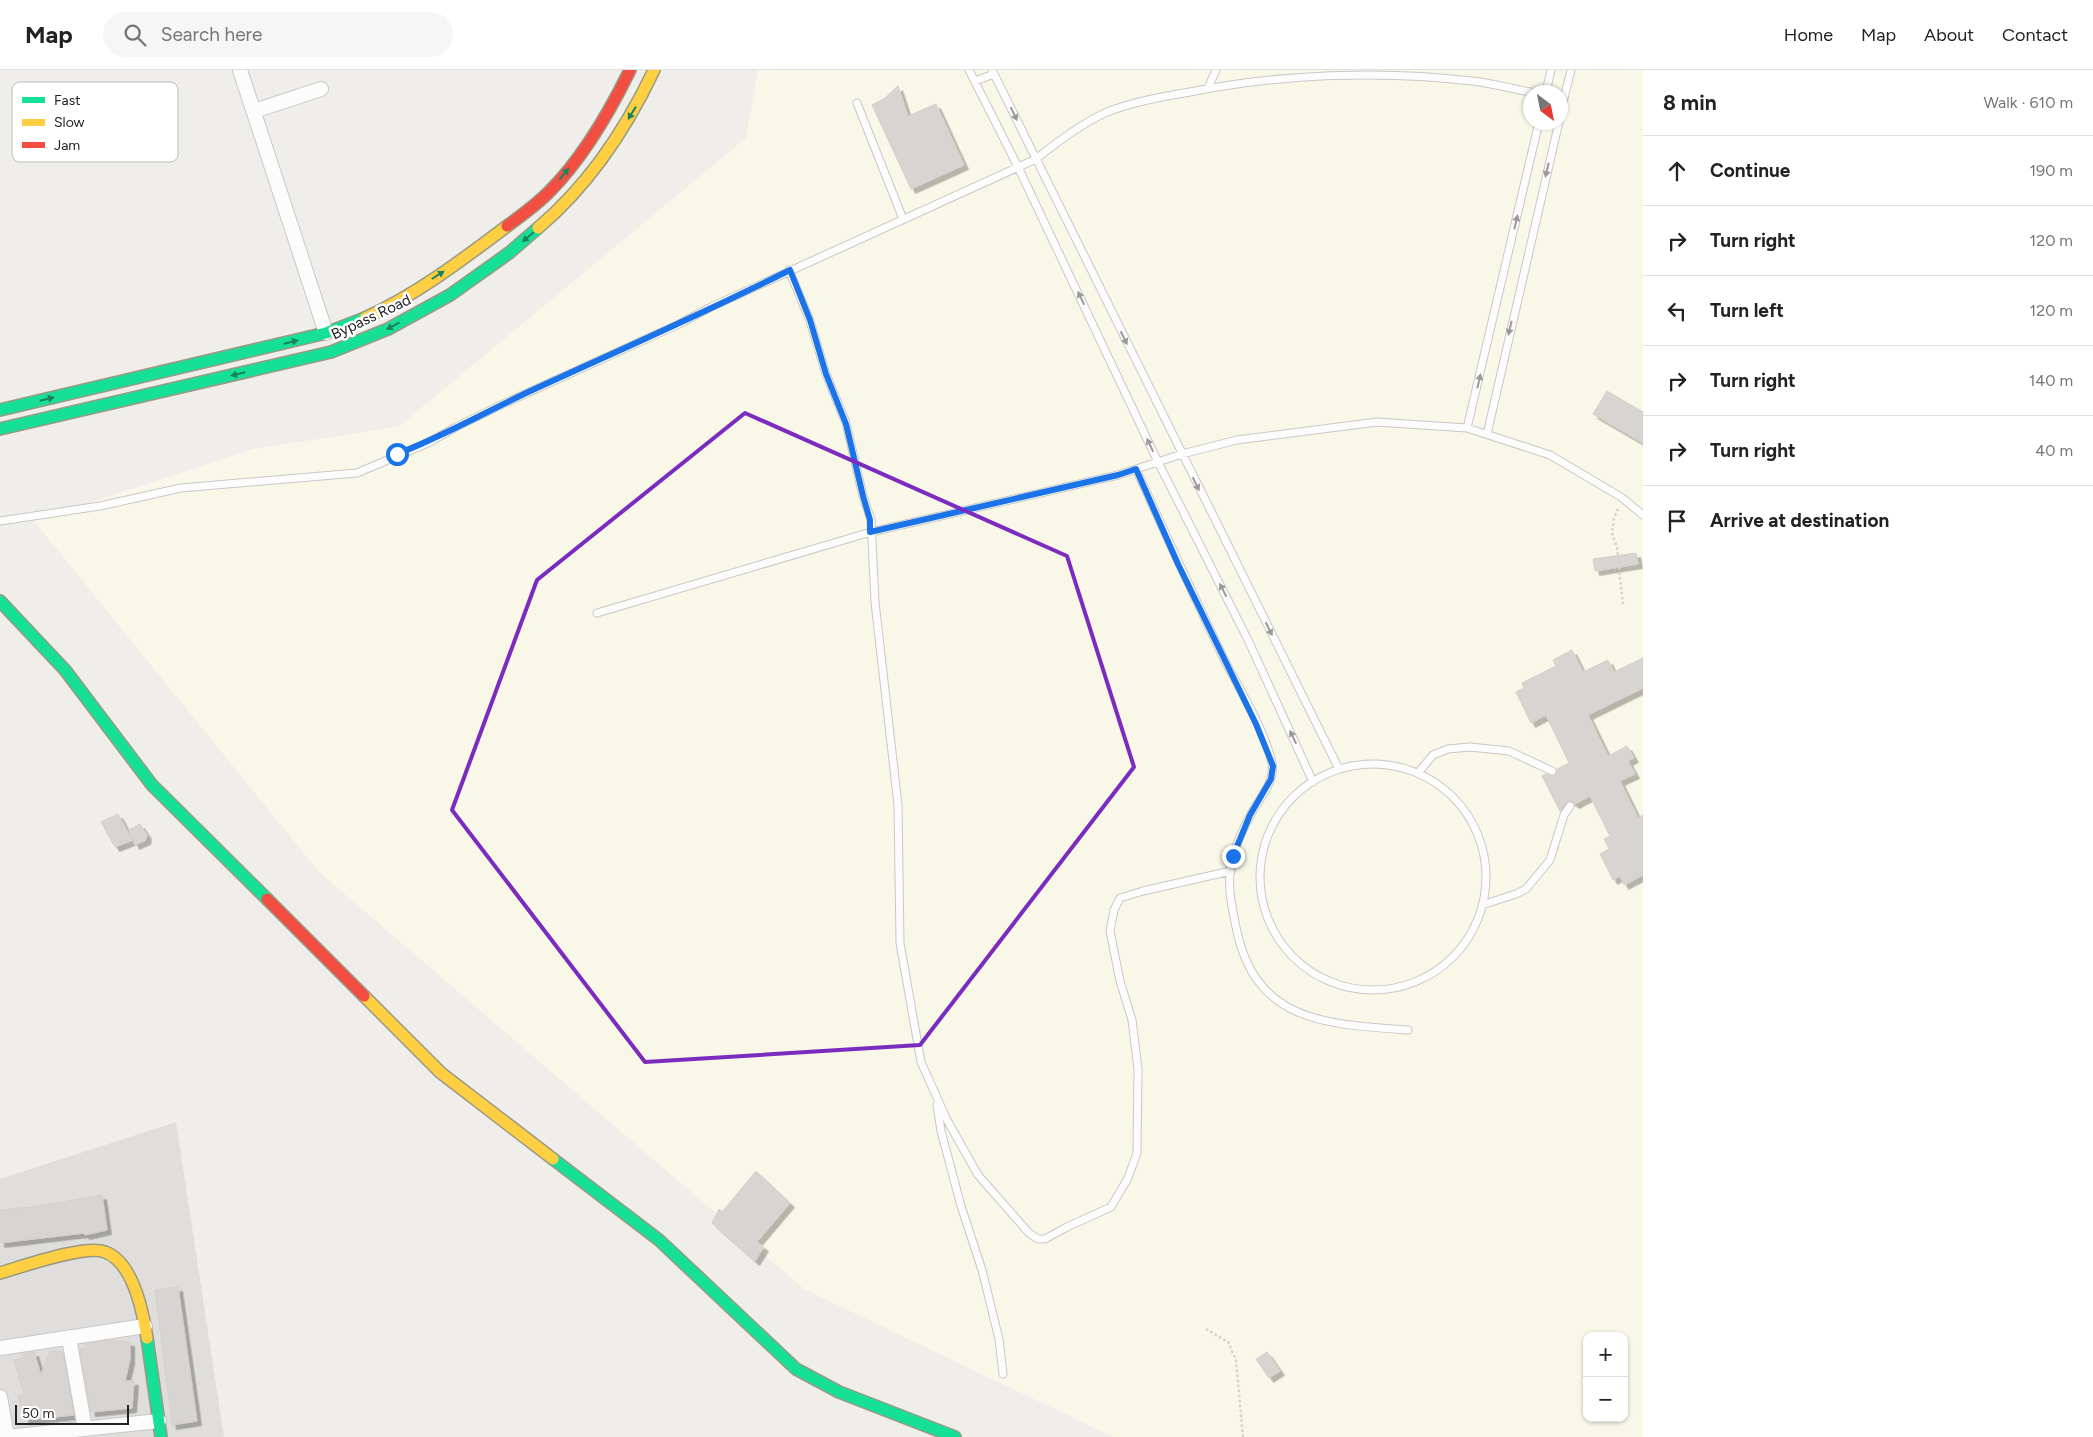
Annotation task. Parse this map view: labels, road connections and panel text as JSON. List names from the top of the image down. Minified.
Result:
{"streets":{"street":["Bypass Road"]},"legend":["Fast","Slow","Jam"],"scale_bar":"50 m","north":"bottom right","page":{"header":"Map","search":"Search here","nav":["Home","Map","About","Contact"],"heading":["8 min","Walk · 610 m"],"list":[["Continue","190 m"],["Turn right","120 m"],["Turn left","120 m"],["Turn right","140 m"],["Turn right","40 m"],"Arrive at destination"],"map_buttons":["+","−"],"scale":"50 m"}}
